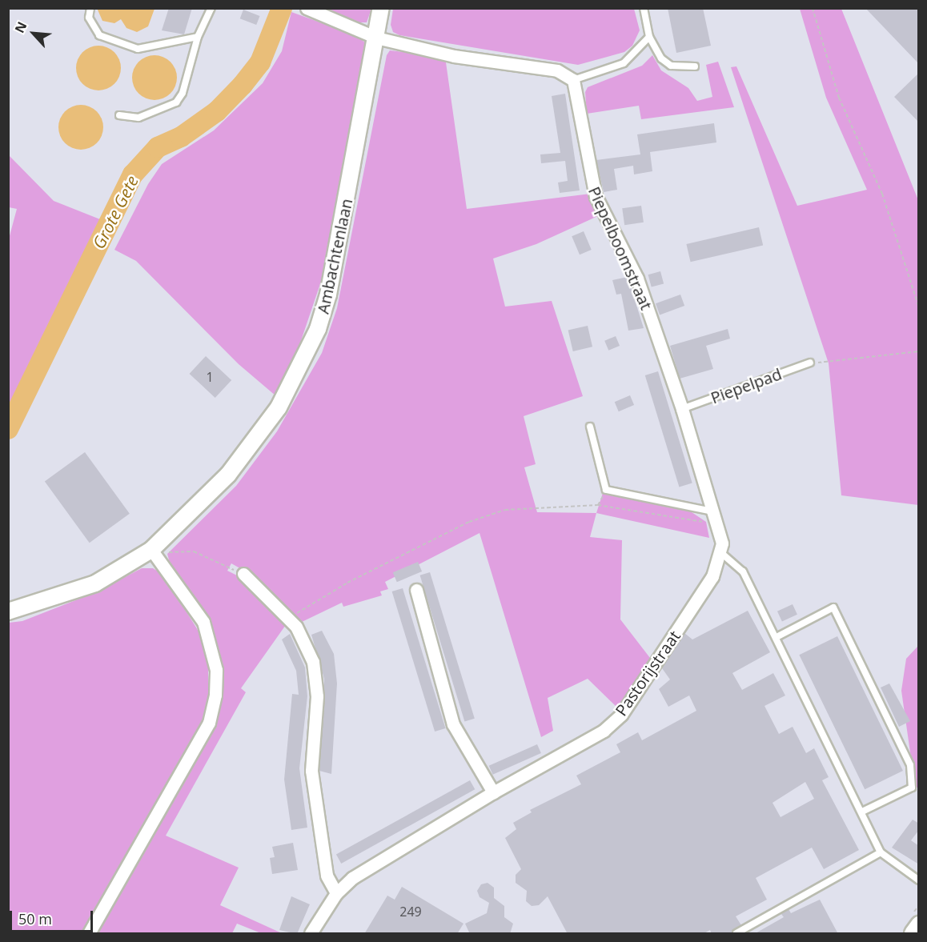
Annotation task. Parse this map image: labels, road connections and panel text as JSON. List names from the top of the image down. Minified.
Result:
{"streets":{"street":["Piepelboomstraat","Ambachtenlaan","Pastorijstraat"],"lane":["Piepelpad"]},"crossings":[["Piepelboomstraat","Piepelpad"],["Piepelboomstraat","Pastorijstraat"]],"water":["Grote Gete"],"house_numbers":["1","249"],"scale_bar":"50 m","north":"top left"}
